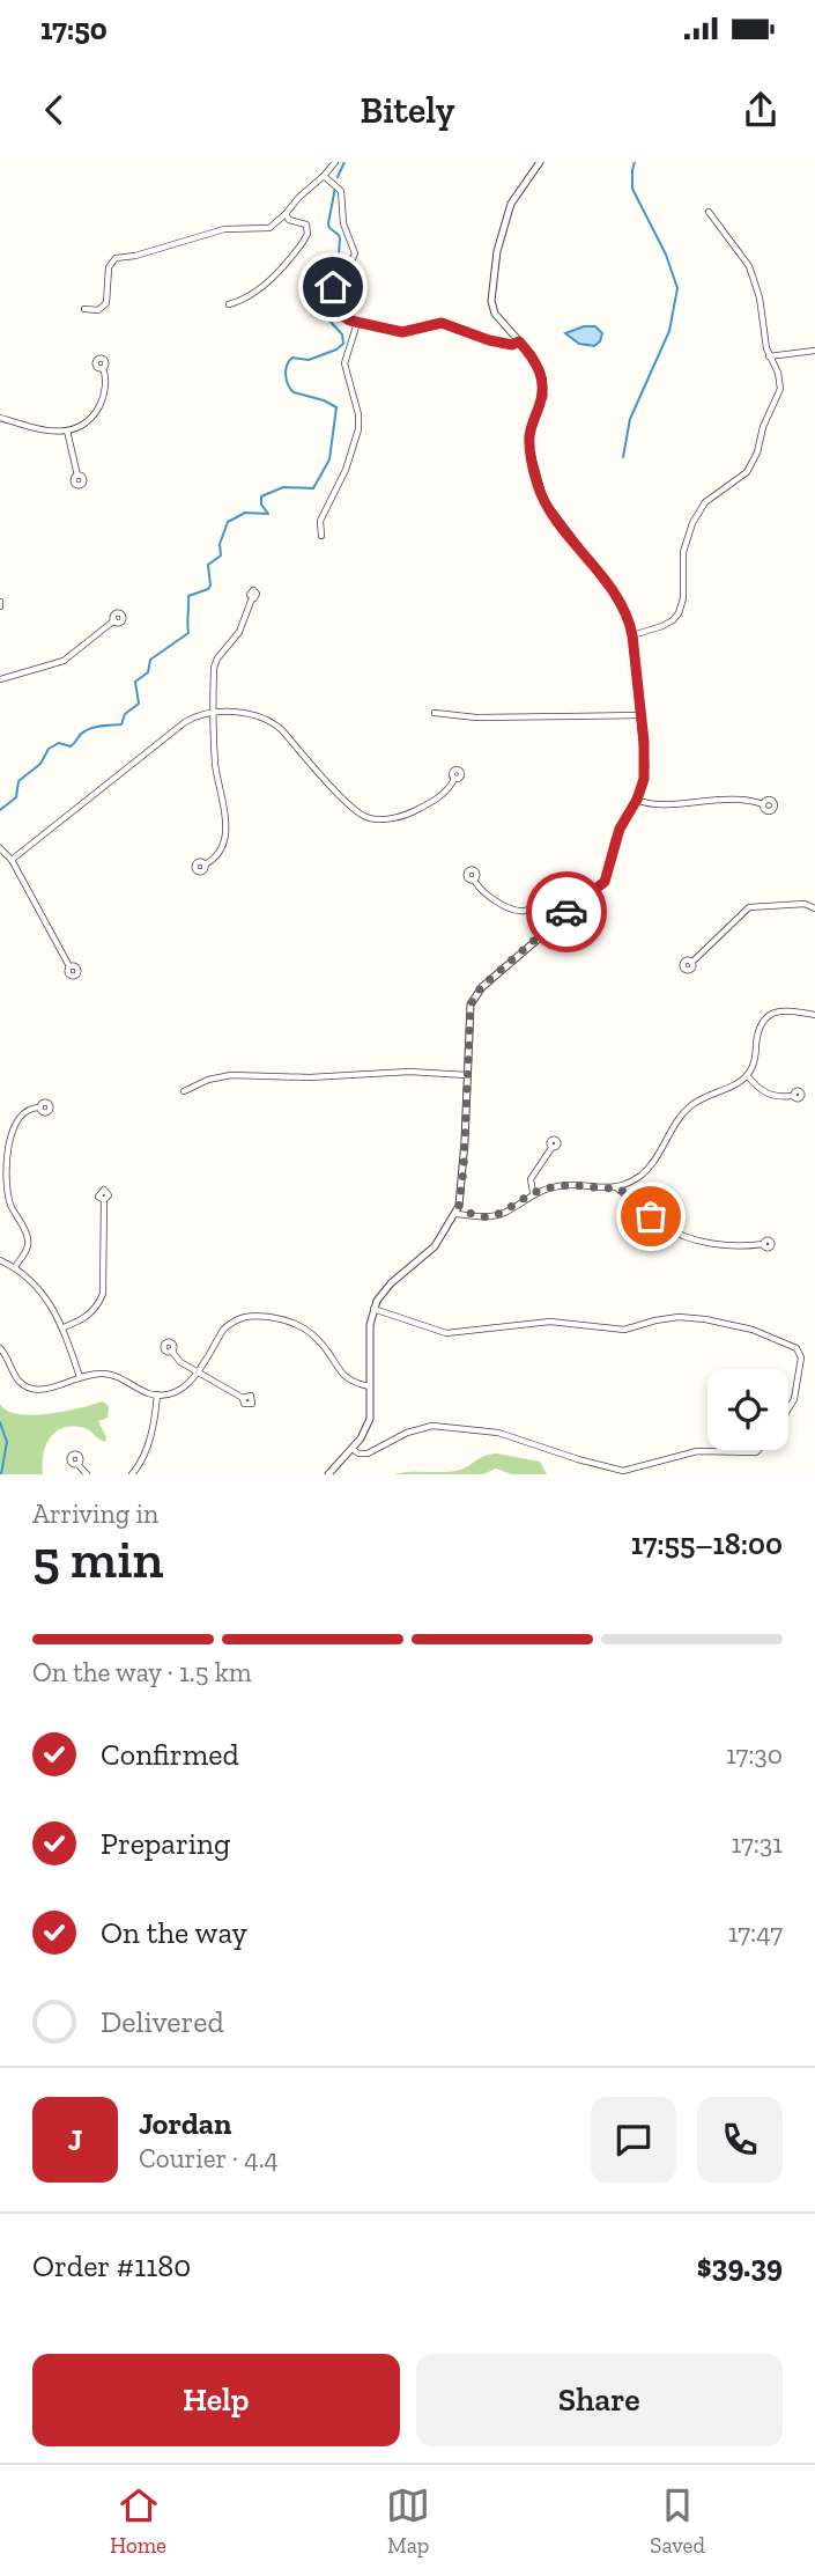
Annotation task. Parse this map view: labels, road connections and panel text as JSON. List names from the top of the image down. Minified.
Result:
{"page":{"status":"17:50","header":"Bitely","heading":["5 min","Arriving in","17:55–18:00"],"panel":["Jordan","Courier · 4.4","Order #1180","$39.39"],"bar":"On the way · 1.5 km","list":[["Confirmed","17:30"],["Preparing","17:31"],["On the way","17:47"],"Delivered"],"round":"J","buttons":["Help","Share"],"tabs":["Home","Map","Saved"]}}
